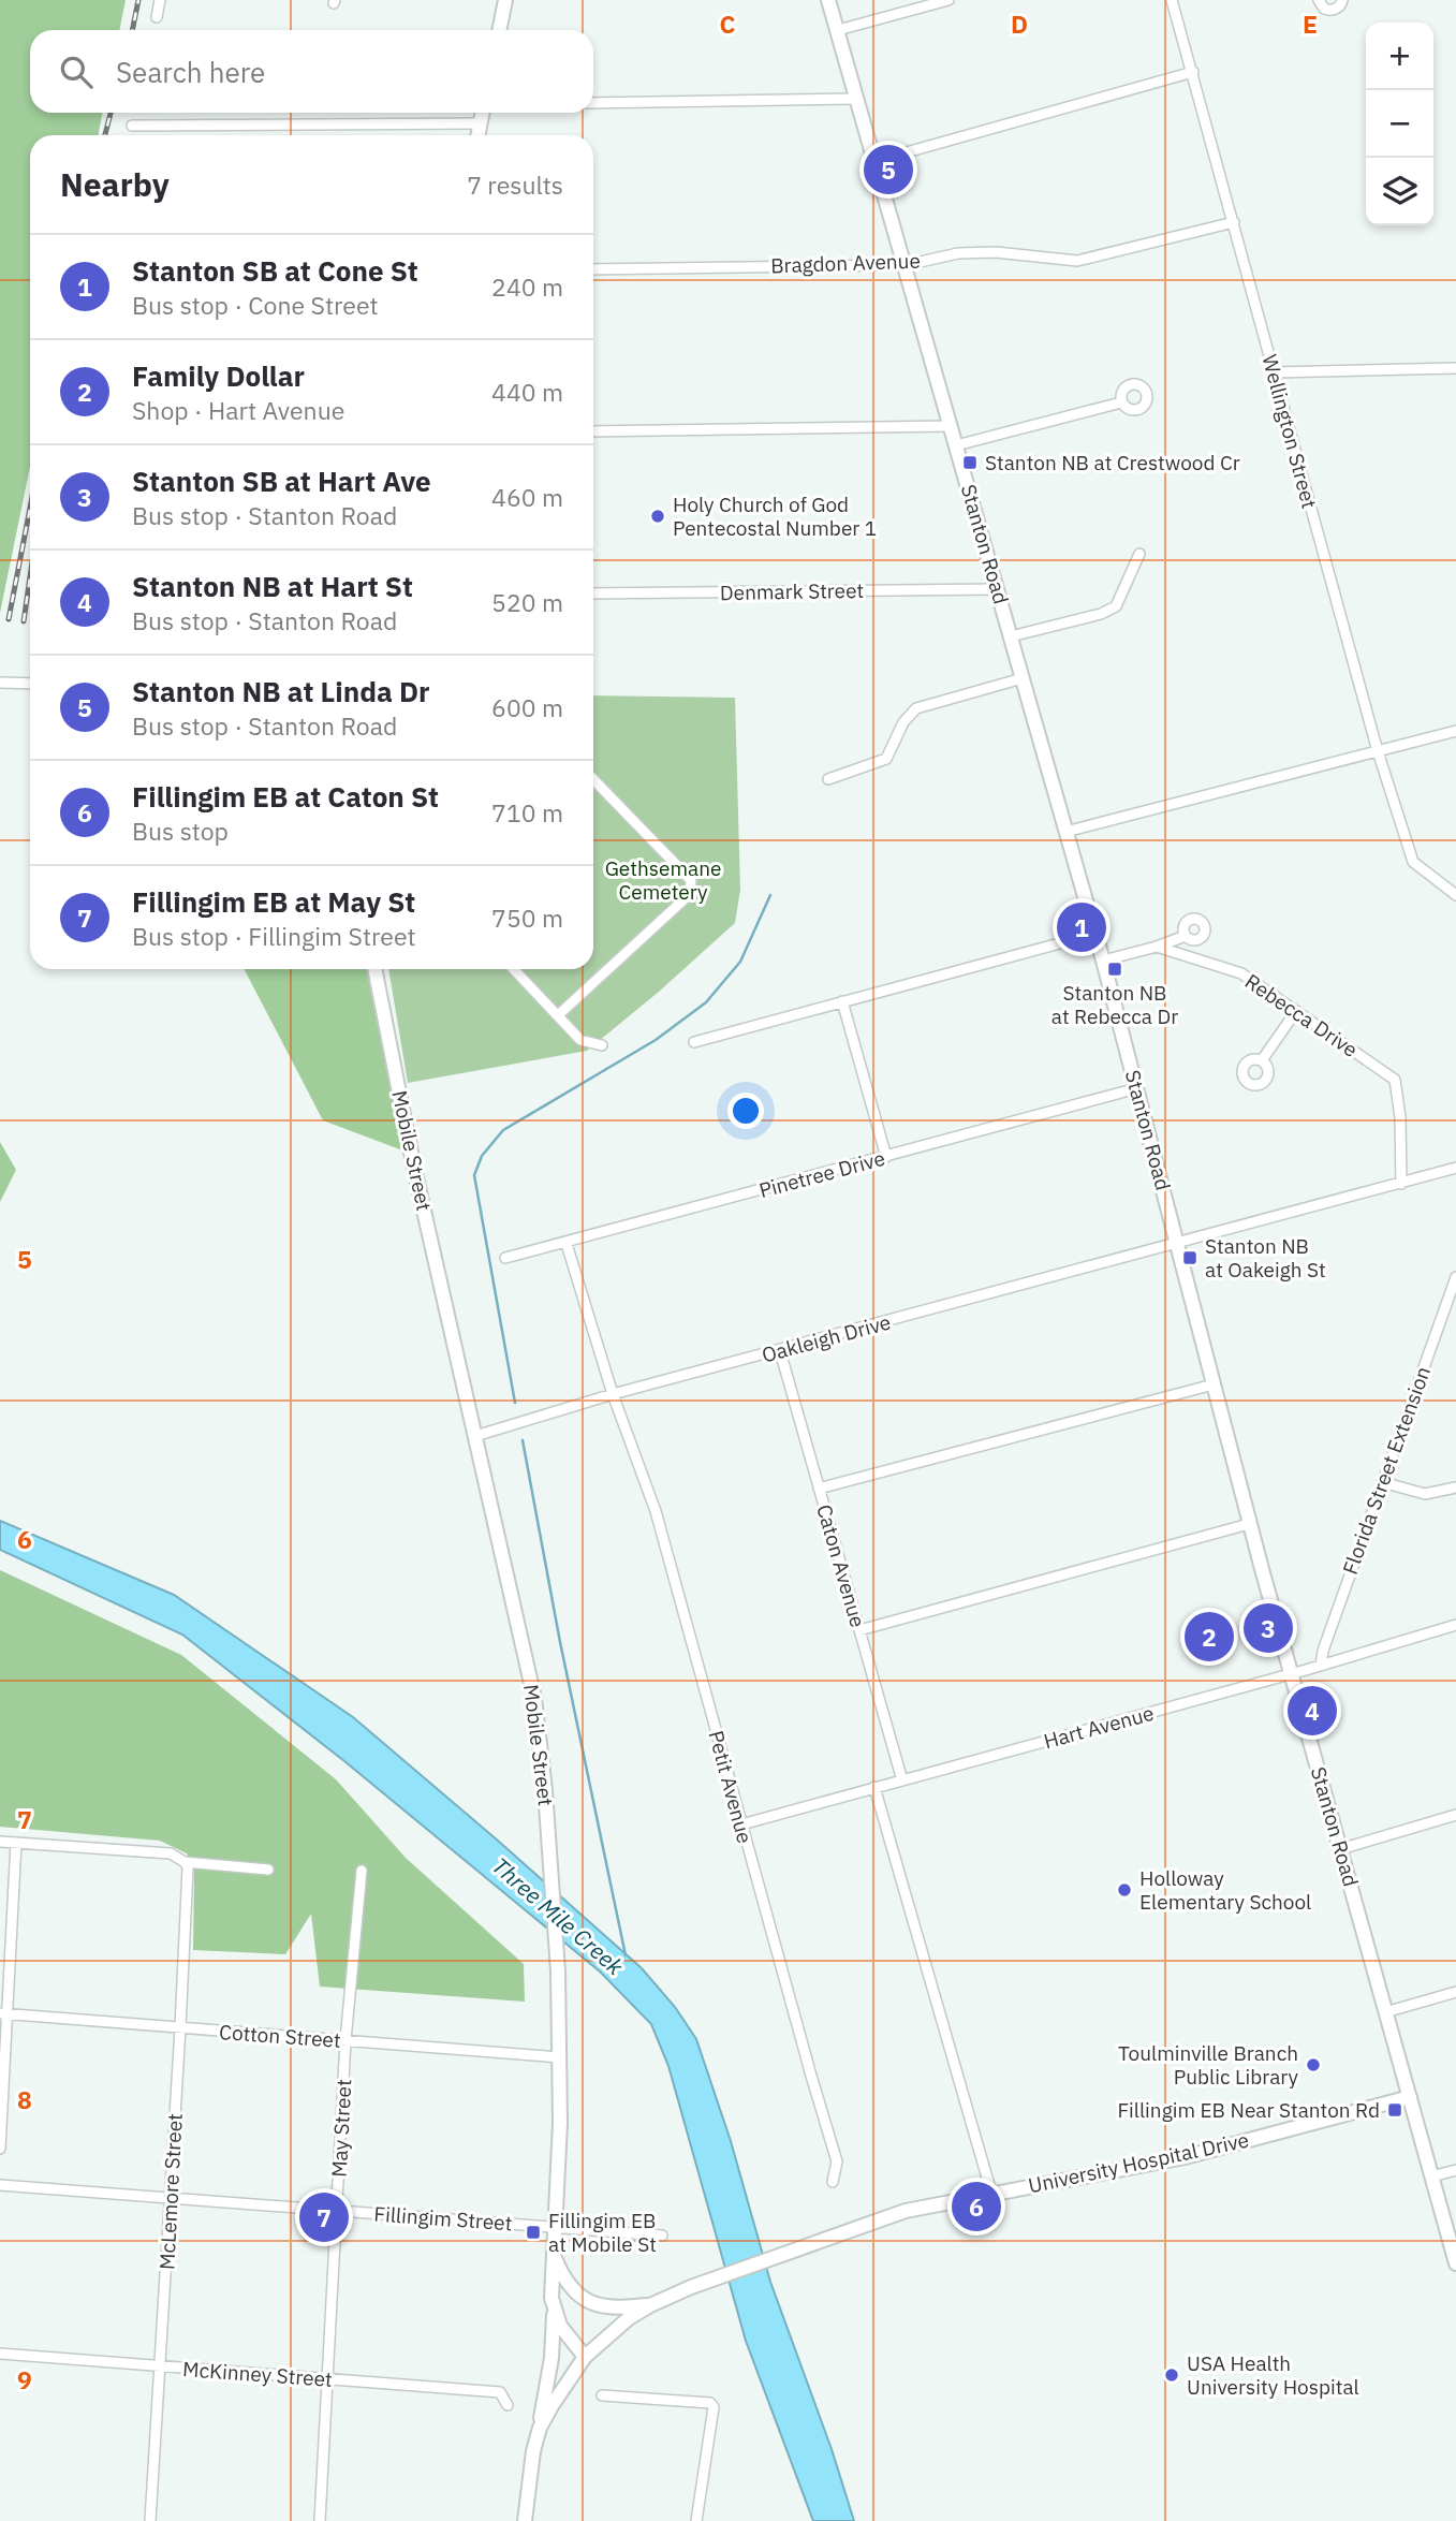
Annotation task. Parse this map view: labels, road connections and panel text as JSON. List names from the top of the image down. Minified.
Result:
{"streets":{"street":["Bragdon Avenue","Wellington Street","Stanton Road","Denmark Street","Rebecca Drive","Mobile Street","Pinetree Drive","Oakleigh Drive","Florida Street Extension","Caton Avenue","Hart Avenue","Petit Avenue","Cotton Street","May Street","University Hospital Drive","McLemore Street","Fillingim Street","McKinney Street"]},"crossings":[["Bragdon Avenue","Wellington Street"],["Bragdon Avenue","Stanton Road"],["Stanton Road","Denmark Street"],["Stanton Road","Pinetree Drive"],["Stanton Road","Oakleigh Drive"],["Stanton Road","Hart Avenue"],["Stanton Road","University Hospital Drive"],["Rebecca Drive","Oakleigh Drive"],["Mobile Street","Oakleigh Drive"],["Mobile Street","Cotton Street"],["Mobile Street","University Hospital Drive"],["Mobile Street","Fillingim Street"],["Pinetree Drive","Petit Avenue"],["Oakleigh Drive","Caton Avenue"],["Oakleigh Drive","Petit Avenue"],["Florida Street Extension","Hart Avenue"],["Caton Avenue","Hart Avenue"],["Hart Avenue","Petit Avenue"],["Cotton Street","May Street"],["Cotton Street","McLemore Street"],["May Street","Fillingim Street"],["May Street","McKinney Street"],["McLemore Street","Fillingim Street"],["McLemore Street","McKinney Street"]],"water":["Three Mile Creek"],"parks":["Gethsemane Cemetery"],"places":{"transit":["Stanton NB at Crestwood Cr","Stanton NB at Rebecca Dr","Stanton NB at Oakeigh St","Fillingim EB Near Stanton Rd","Fillingim EB at Mobile St"],"other":["Holy Church of God Pentecostal Number 1","Holloway Elementary School","Toulminville Branch Public Library","USA Health University Hospital"]},"page":{"map_buttons":["+","−"],"search":"Search here","heading":["Nearby","7 results"],"pins":["5","1","3","2","4","6","7"],"list":[{"mark":"1","name":"Stanton SB at Cone St","note":"Bus stop · Cone Street","value":"240 m"},{"mark":"2","name":"Family Dollar","note":"Shop · Hart Avenue","value":"440 m"},{"mark":"3","name":"Stanton SB at Hart Ave","note":"Bus stop · Stanton Road","value":"460 m"},{"mark":"4","name":"Stanton NB at Hart St","note":"Bus stop · Stanton Road","value":"520 m"},{"mark":"5","name":"Stanton NB at Linda Dr","note":"Bus stop · Stanton Road","value":"600 m"},{"mark":"6","name":"Fillingim EB at Caton St","note":"Bus stop","value":"710 m"},{"mark":"7","name":"Fillingim EB at May St","note":"Bus stop · Fillingim Street","value":"750 m"}]},"grid":{"columns":["C","D","E"],"rows":["5","6","7","8","9"]}}
